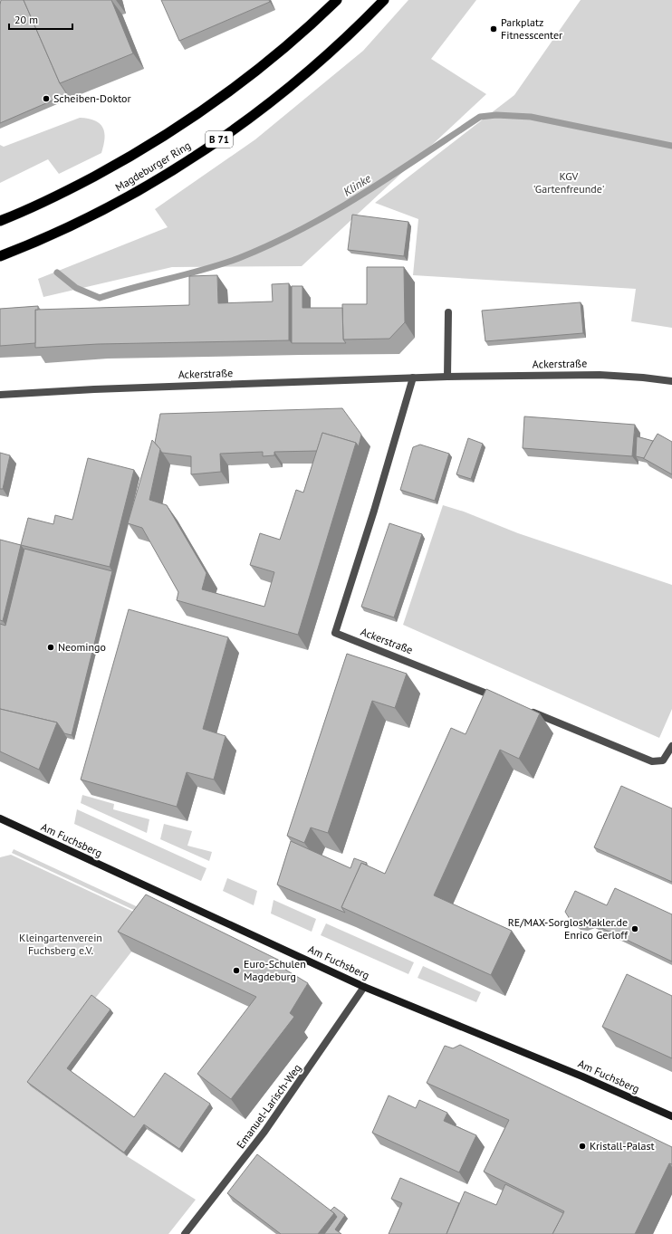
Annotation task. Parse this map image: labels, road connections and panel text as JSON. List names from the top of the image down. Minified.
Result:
{"streets":{"highway":["B 71","Magdeburger Ring"],"main road":["Am Fuchsberg"],"street":["Ackerstraße","Emanuel-Larisch-Weg"]},"crossings":[["Am Fuchsberg","Emanuel-Larisch-Weg"]],"water":["Klinke"],"parks":["KGV 'Gartenfreunde'","Kleingartenverein Fuchsberg e.V."],"places":["Parkplatz Fitnesscenter","Scheiben-Doktor","Neomingo","RE/MAX-SorglosMakler.de Enrico Gerloff","Euro-Schulen Magdeburg","Kristall-Palast"],"scale_bar":"20 m"}
